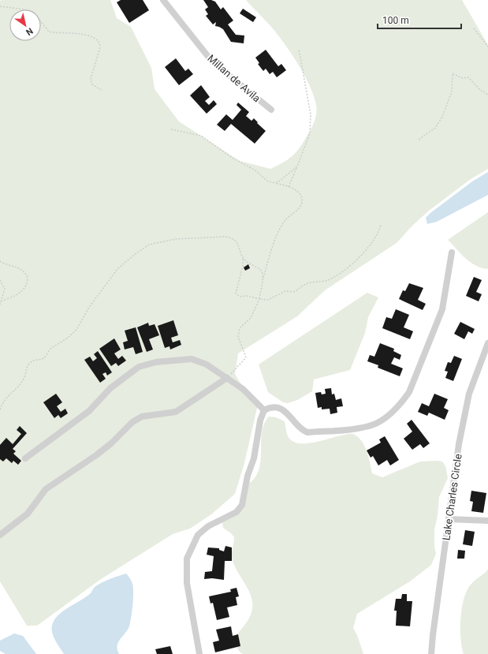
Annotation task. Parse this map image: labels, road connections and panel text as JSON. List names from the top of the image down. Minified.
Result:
{"streets":{"street":["Millan de Avila","Lake Charles Circle"]},"scale_bar":"100 m","north":"bottom right"}
